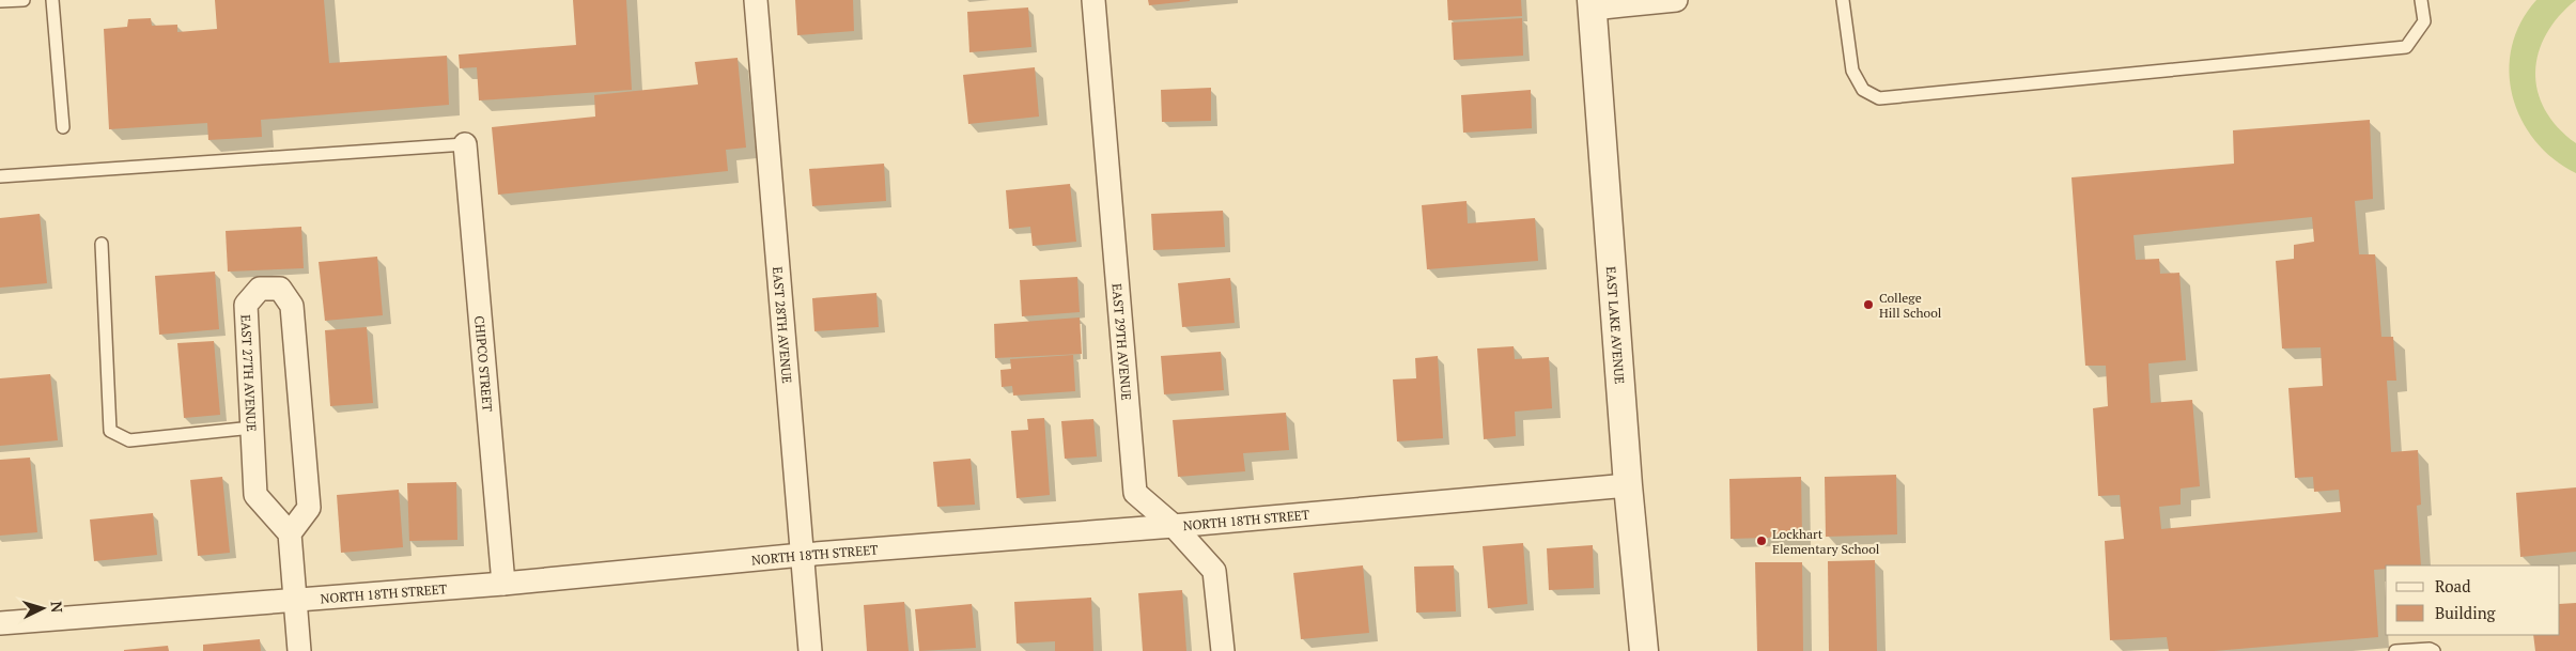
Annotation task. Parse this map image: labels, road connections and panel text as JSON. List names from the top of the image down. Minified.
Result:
{"streets":{"street":["EAST 28TH AVENUE","EAST LAKE AVENUE","EAST 29TH AVENUE","CHIPCO STREET","EAST 27TH AVENUE","NORTH 18TH STREET"]},"crossings":[["EAST 28TH AVENUE","NORTH 18TH STREET"],["EAST LAKE AVENUE","NORTH 18TH STREET"],["EAST 29TH AVENUE","NORTH 18TH STREET"],["CHIPCO STREET","NORTH 18TH STREET"]],"places":["College Hill School","Lockhart Elementary School"],"legend":["Road","Building"],"north":"right"}
